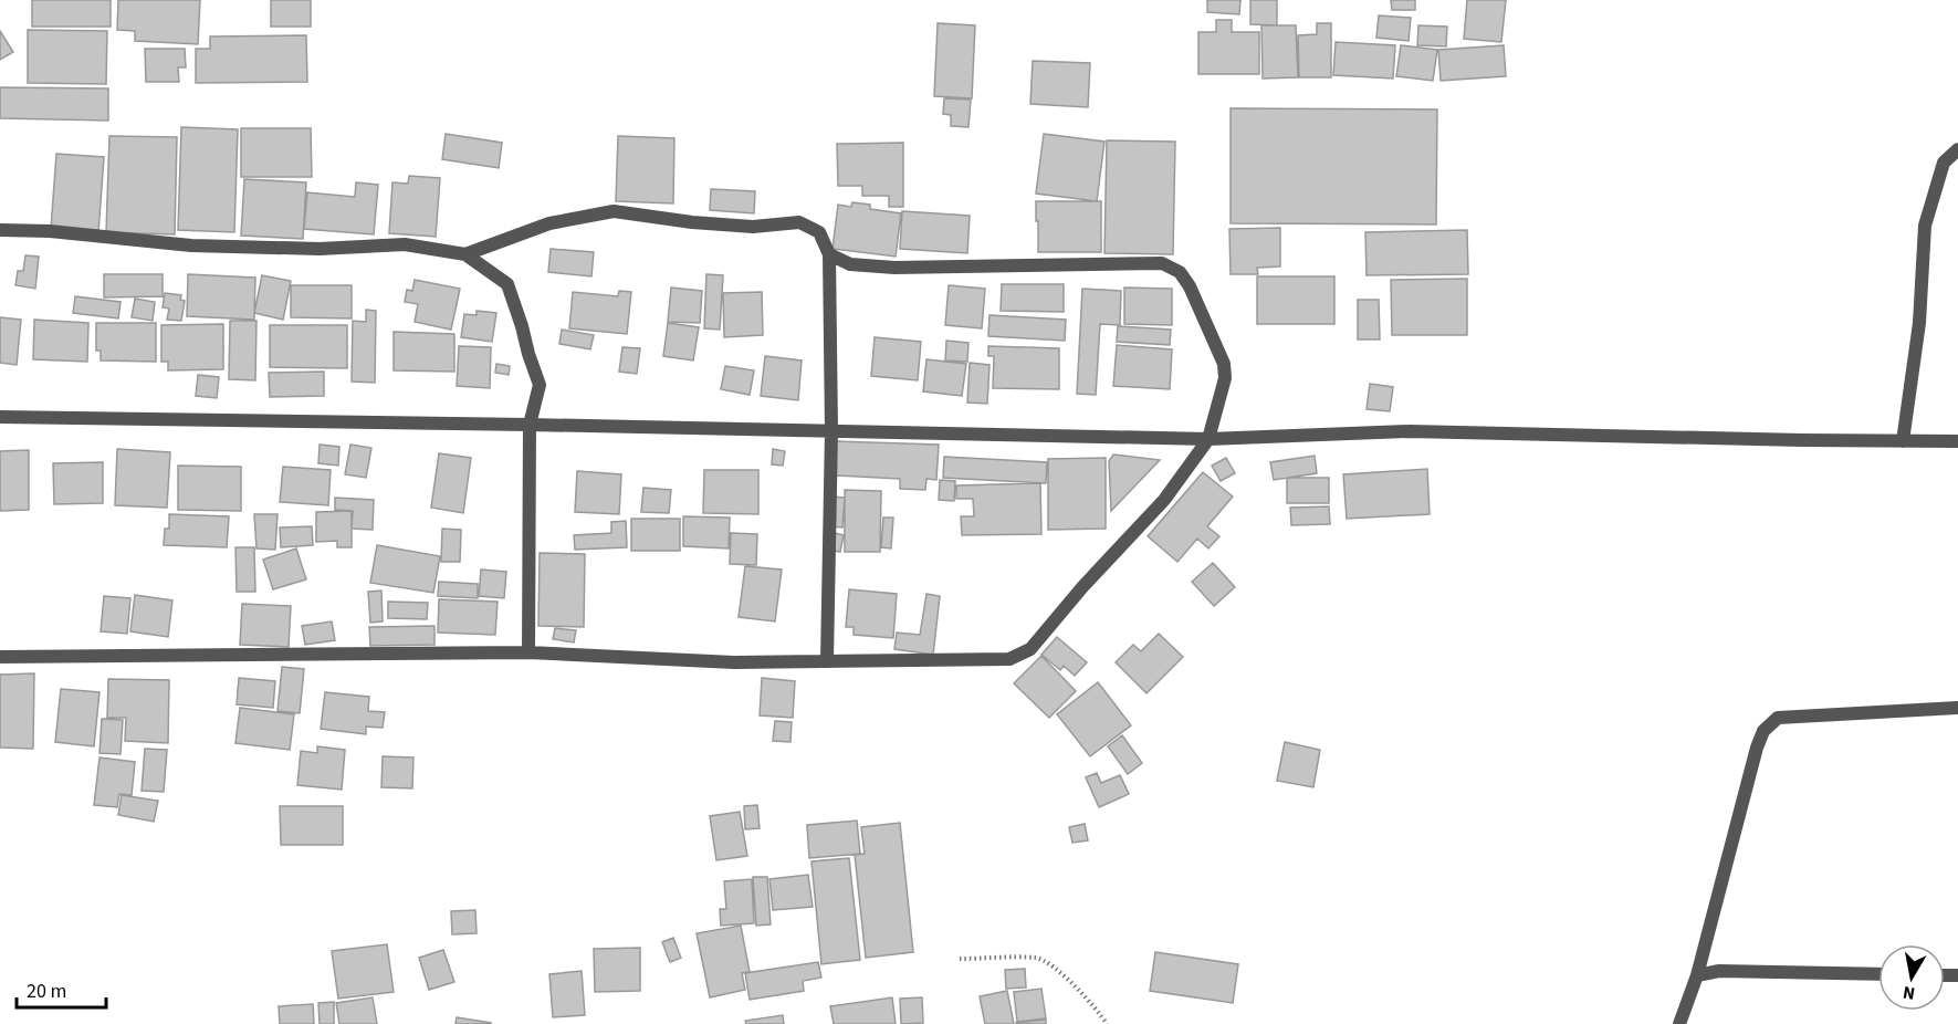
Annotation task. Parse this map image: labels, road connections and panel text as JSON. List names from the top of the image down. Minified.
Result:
{"scale_bar":"20 m","north":"bottom"}
